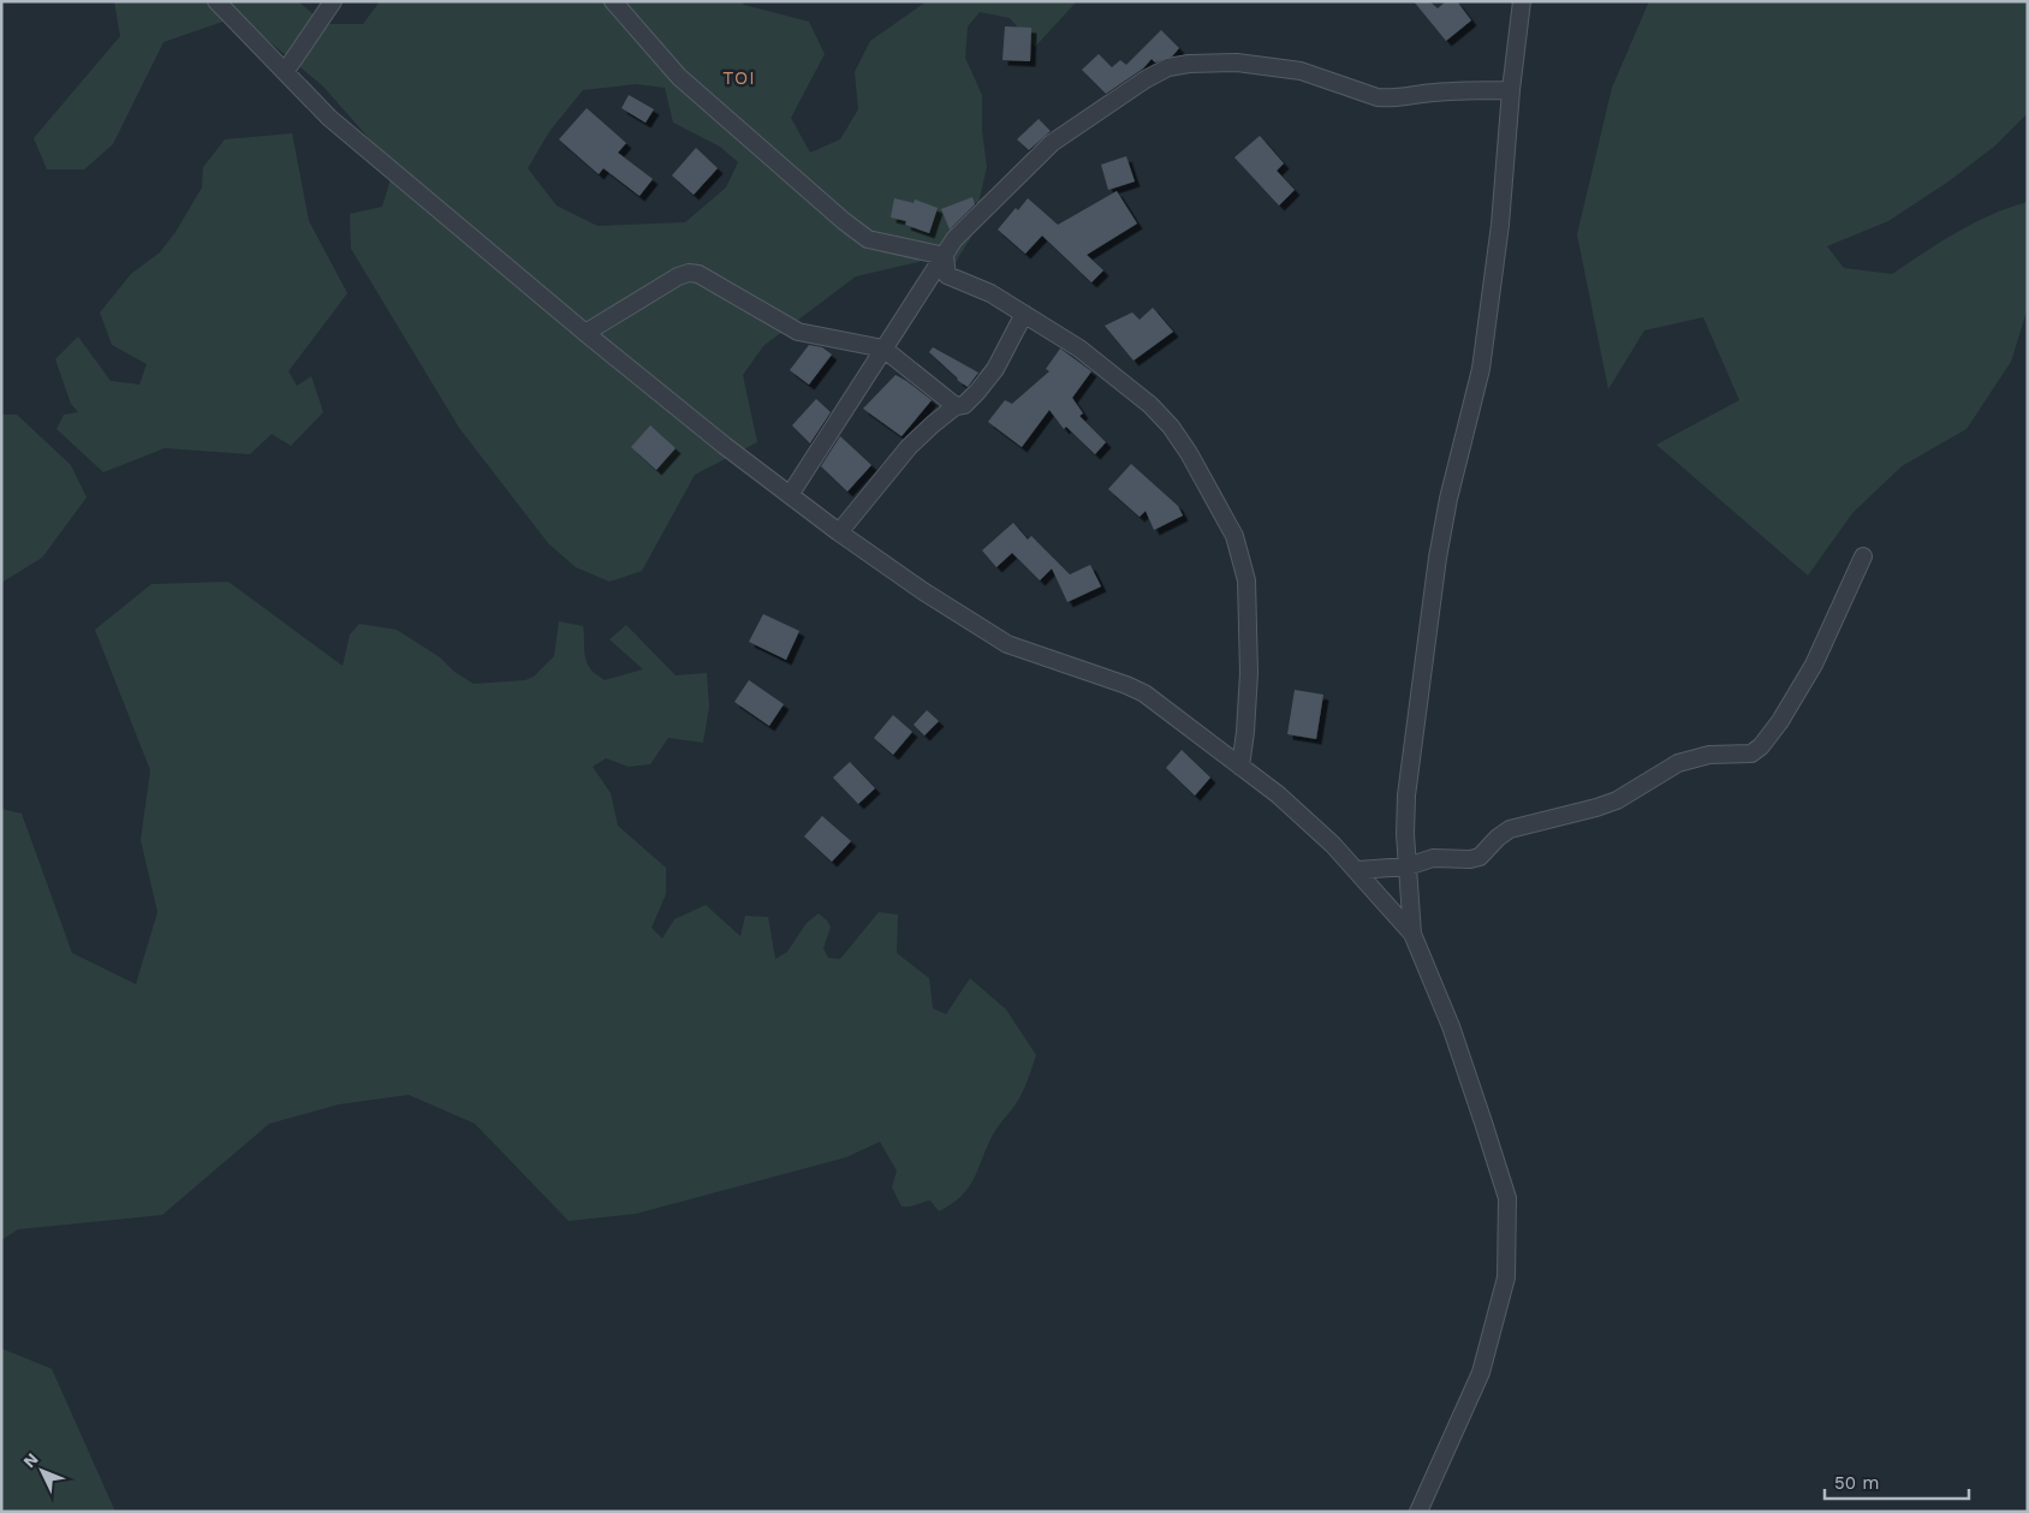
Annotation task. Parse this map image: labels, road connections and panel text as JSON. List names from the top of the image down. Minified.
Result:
{"districts":["TOI"],"scale_bar":"50 m","north":"top left"}
